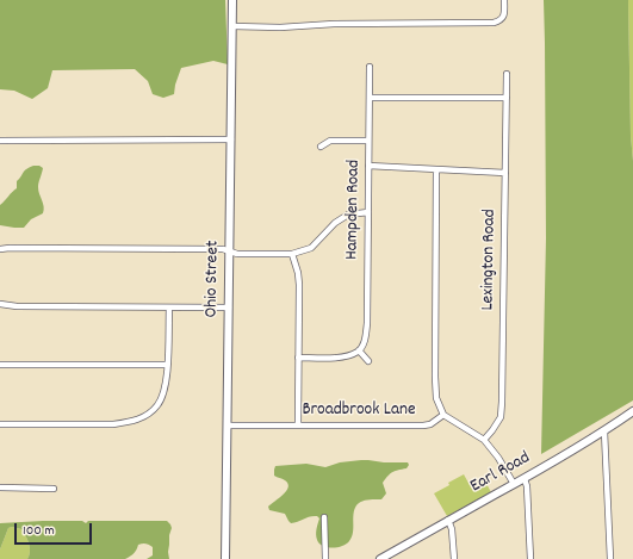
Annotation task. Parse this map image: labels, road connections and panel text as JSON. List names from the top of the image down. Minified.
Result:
{"streets":{"street":["Hampden Road","Lexington Road","Ohio Street","Broadbrook Lane","Earl Road"]},"crossings":[["Ohio Street","Broadbrook Lane"]],"scale_bar":"100 m"}
